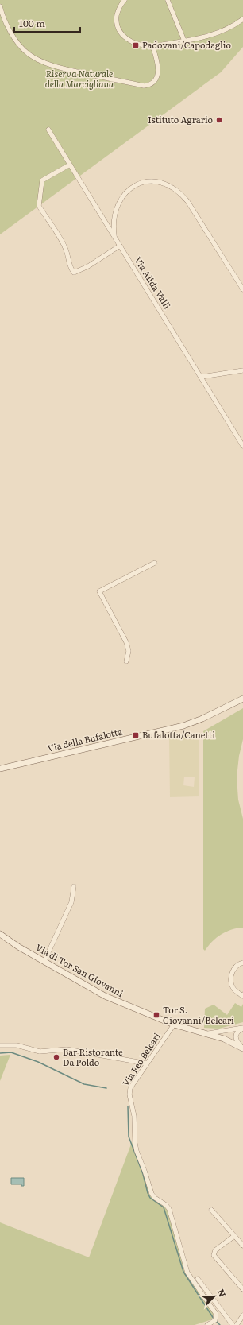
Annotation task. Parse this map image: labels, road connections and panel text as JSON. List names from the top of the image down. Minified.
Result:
{"streets":{"street":["Via Alida Valli","Via della Bufalotta","Via di Tor San Giovanni","Via Feo Belcari"]},"crossings":[["Via di Tor San Giovanni","Via Feo Belcari"]],"parks":["Riserva Naturale della Marcigliana"],"places":{"transit":["Padovani/Capodaglio","Bufalotta/Canetti","Tor S. Giovanni/Belcari"],"other":["Istituto Agrario","Bar Ristorante Da Poldo"]},"scale_bar":"100 m","north":"top right"}
